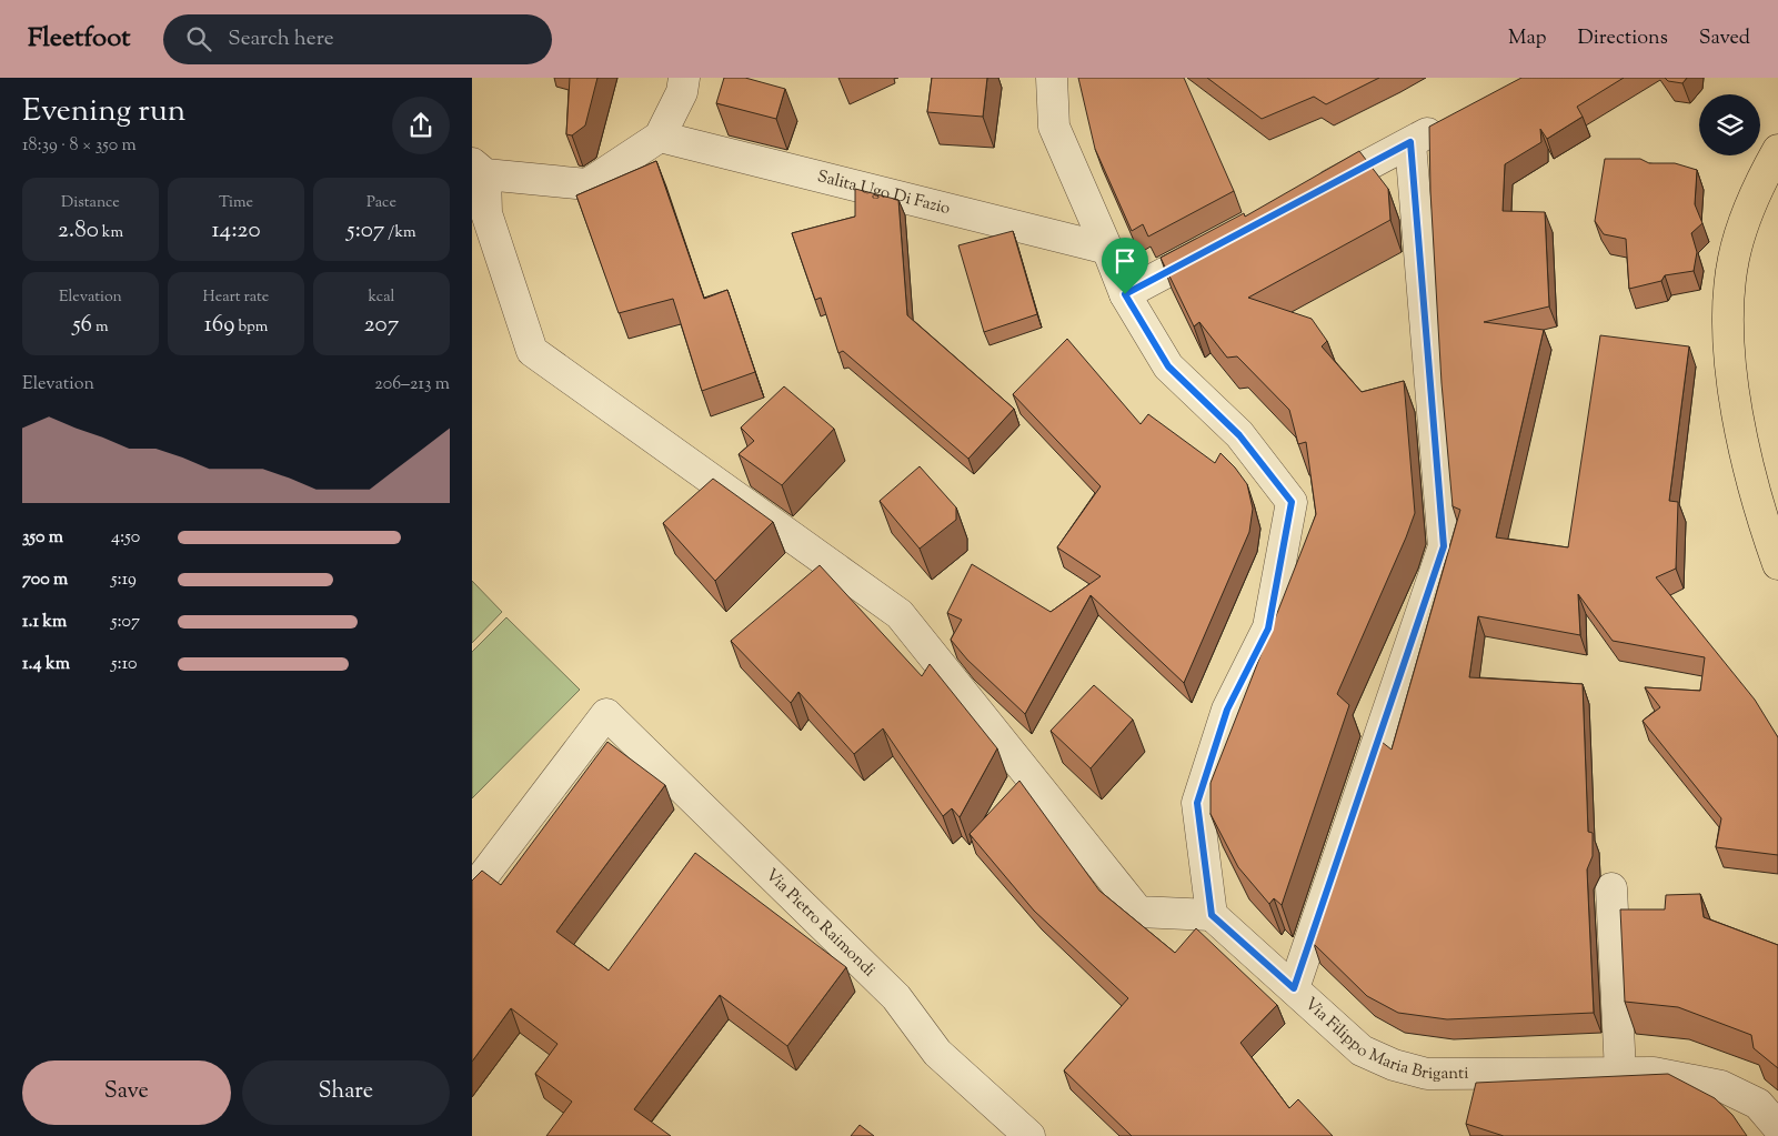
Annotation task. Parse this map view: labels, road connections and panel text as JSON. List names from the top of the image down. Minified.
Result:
{"streets":{"street":["Salita Ugo Di Fazio","Via Pietro Raimondi","Via Filippo Maria Briganti"]},"page":{"header":"Fleetfoot","search":"Search here","nav":["Map","Directions","Saved"],"heading":["Evening run","18:39 · 8 × 350 m"],"stats":[["Distance","2.80 km"],["Time","14:20"],["Pace","5:07 /km"],["Elevation","56 m"],["Heart rate","169 bpm"],["kcal","207"]],"chart":["Elevation","206–213 m"],"list":[{"name":"350 m","note":"4:50"},{"name":"700 m","note":"5:19"},{"name":"1.1 km","note":"5:07"},{"name":"1.4 km","note":"5:10"}],"buttons":["Save","Share"]}}
